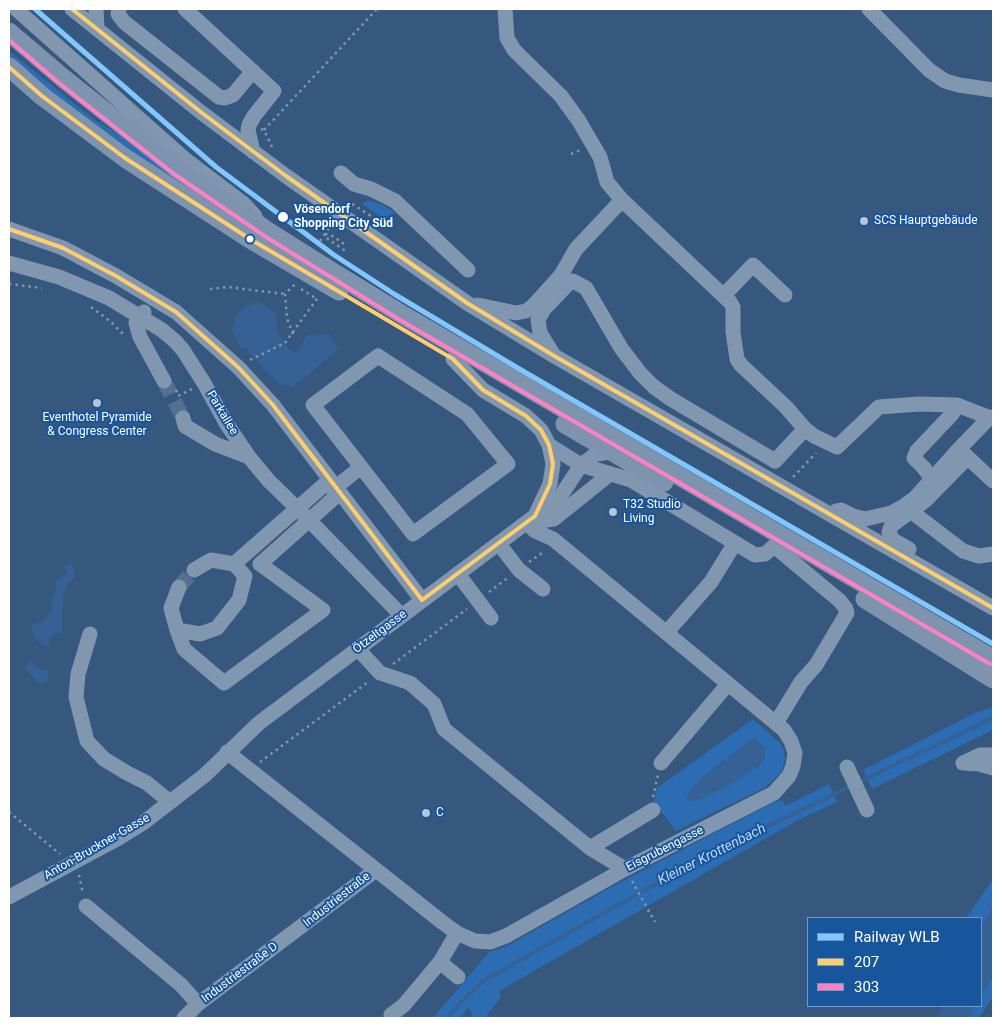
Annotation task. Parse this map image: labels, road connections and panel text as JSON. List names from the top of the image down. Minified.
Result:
{"streets":{"street":["Parkallee","Ötzeltgasse","Anton-Bruckner-Gasse","Eisgrubengasse","Industriestraße","Industriestraße D"]},"crossings":[["Parkallee","Ötzeltgasse"],["Ötzeltgasse","Anton-Bruckner-Gasse"],["Ötzeltgasse","Eisgrubengasse"],["Anton-Bruckner-Gasse","Eisgrubengasse"],["Eisgrubengasse","Industriestraße"],["Industriestraße","Industriestraße D"]],"water":["Kleiner Krottenbach"],"places":["Vösendorf Shopping City Süd","SCS Hauptgebäude","Eventhotel Pyramide & Congress Center","T32 Studio Living","C"],"lines":["rail line WLB","transit line 207","transit line 303"],"legend":["Railway WLB","207","303"]}
